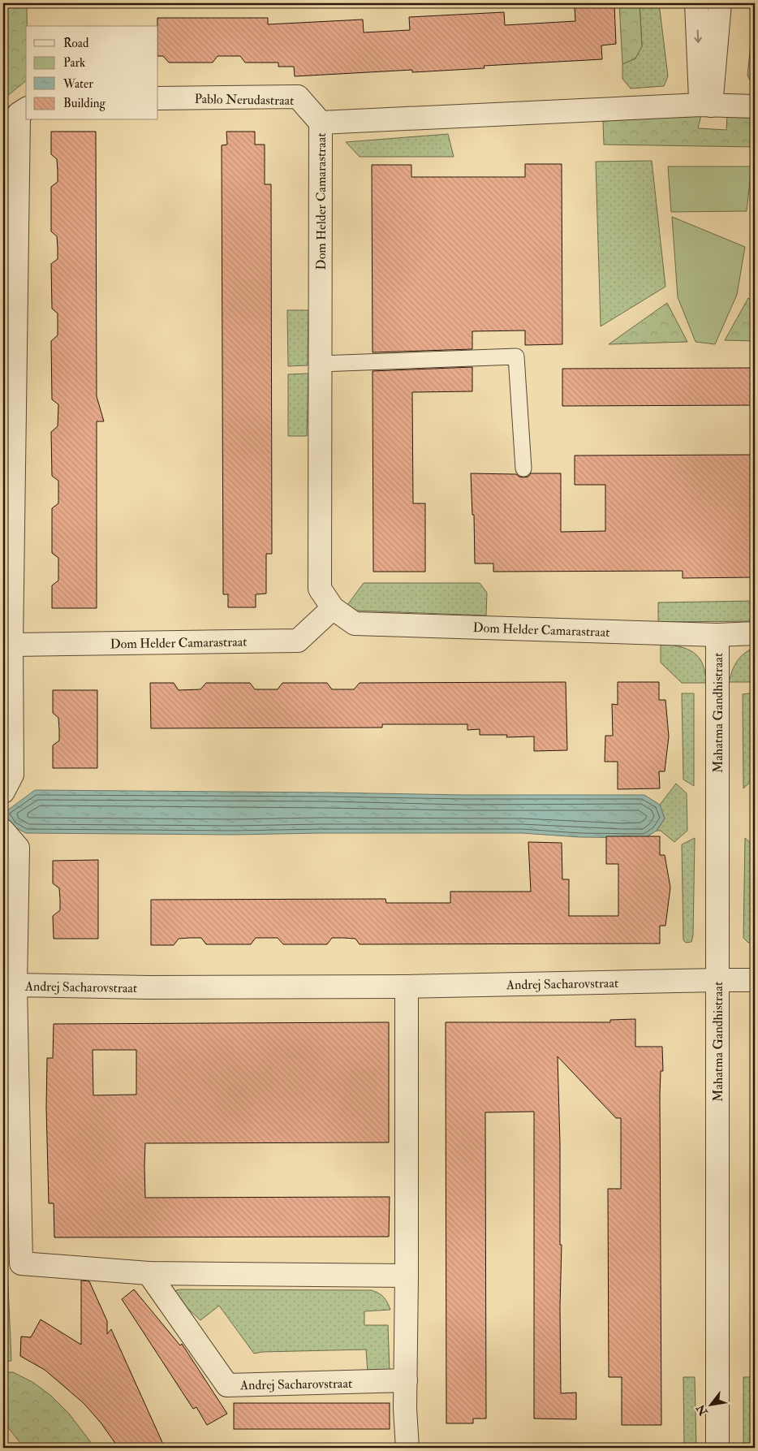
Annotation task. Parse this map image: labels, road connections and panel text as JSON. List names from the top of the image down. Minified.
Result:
{"streets":{"street":["Pablo Nerudastraat","Dom Helder Camarastraat","Mahatma Gandhistraat","Andrej Sacharovstraat"]},"crossings":[["Pablo Nerudastraat","Dom Helder Camarastraat"],["Dom Helder Camarastraat","Mahatma Gandhistraat"],["Mahatma Gandhistraat","Andrej Sacharovstraat"]],"legend":["Road","Park","Water","Building"],"north":"bottom left"}
